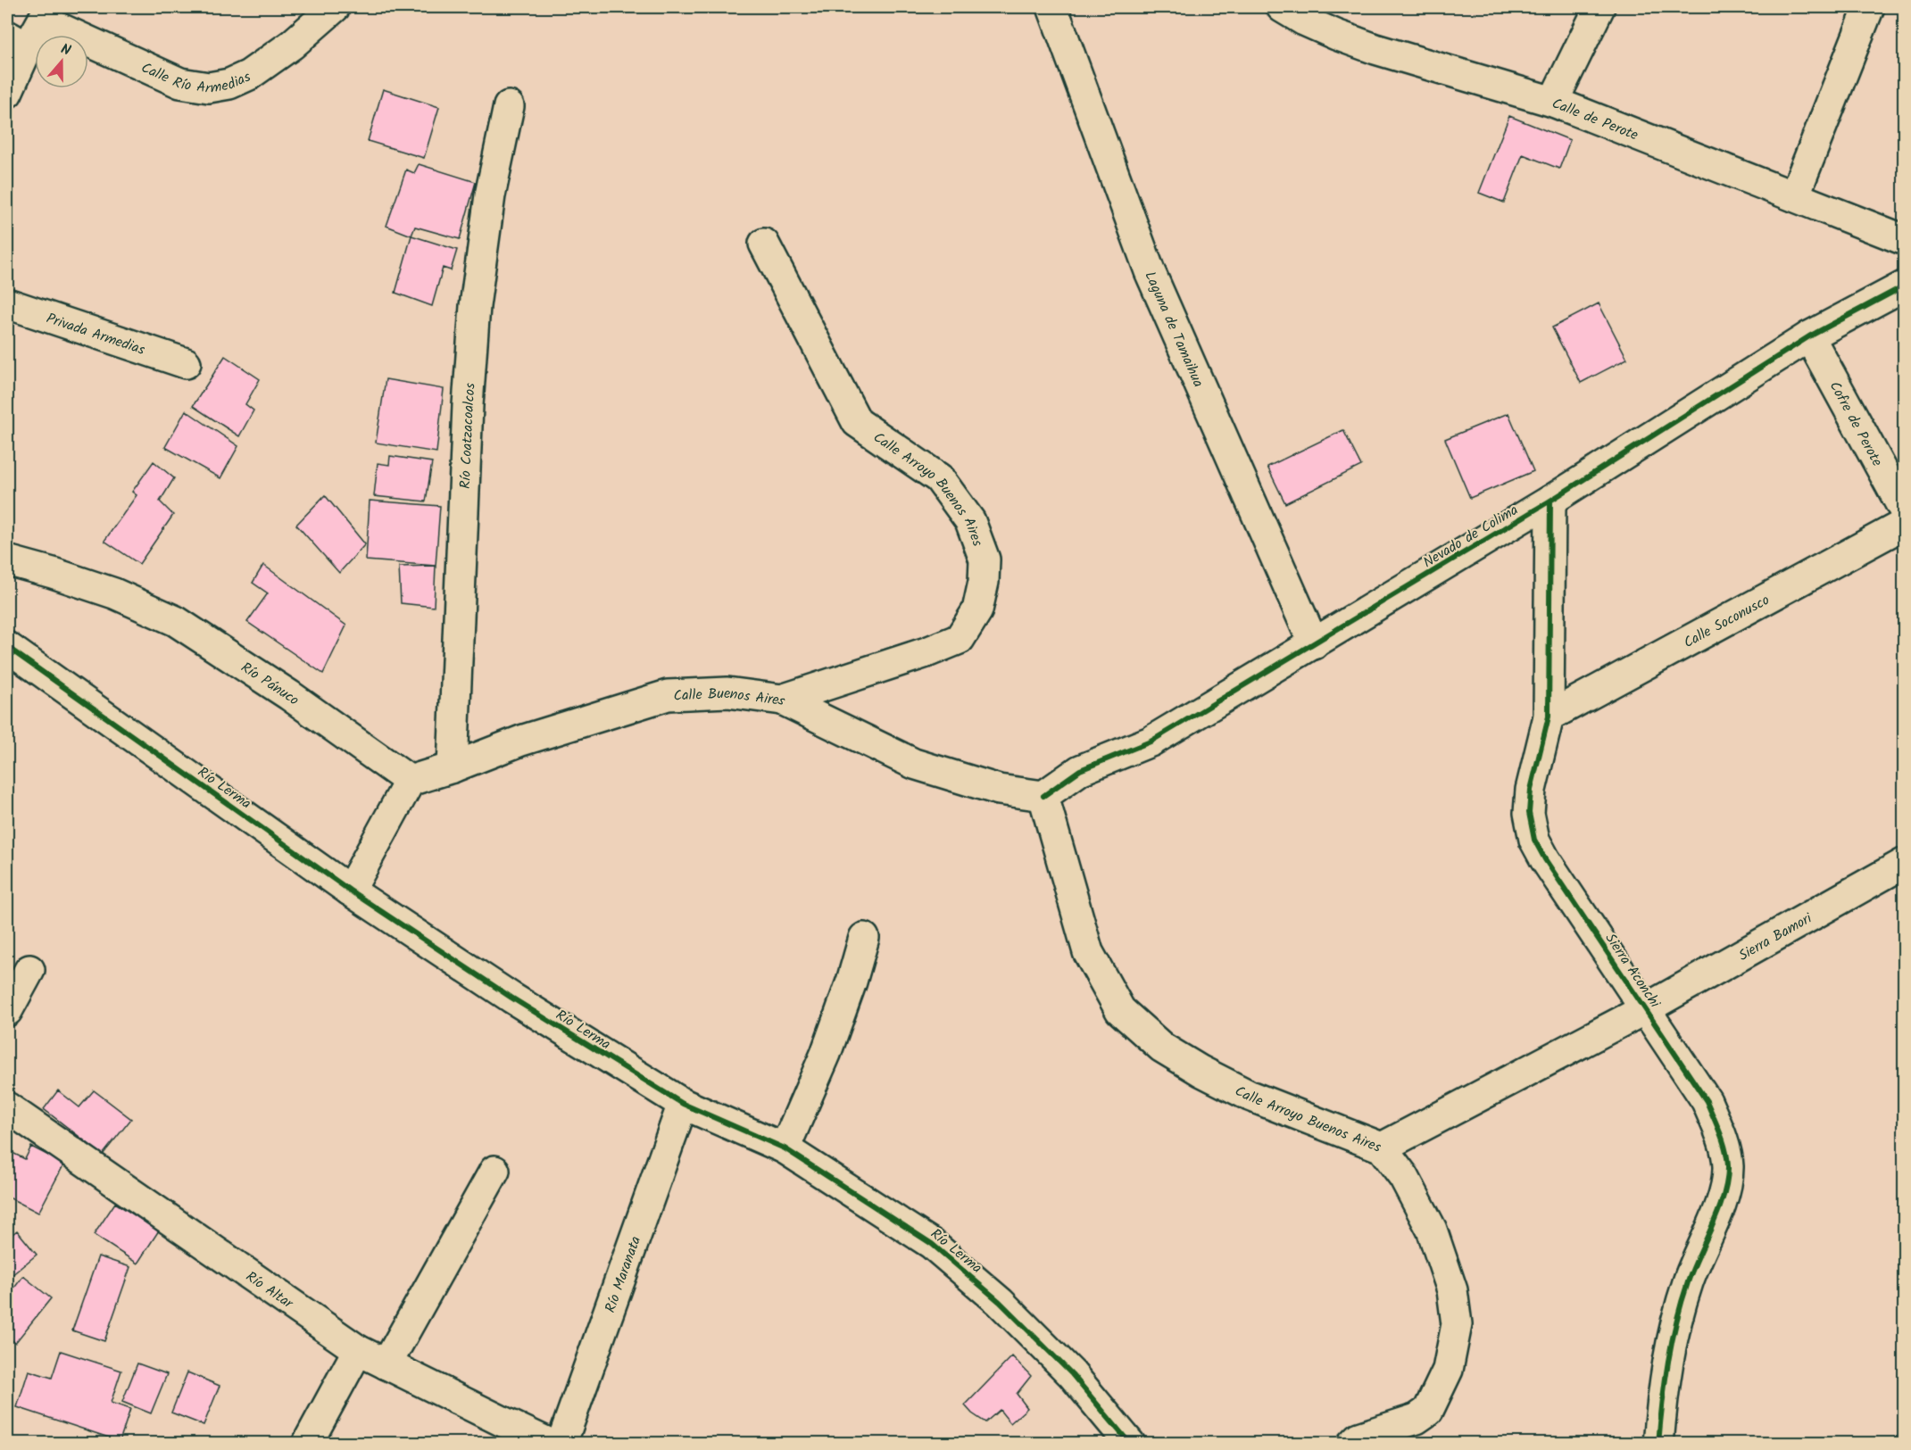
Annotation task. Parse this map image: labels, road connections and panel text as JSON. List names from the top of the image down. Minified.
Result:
{"streets":{"street":["Calle Río Armedias","Calle de Perote","Laguna de Tamaihua","Privada Armedias","Cofre de Perote","Río Coatzacoalcos","Calle Arroyo Buenos Aires","Nevado de Colima","Calle Soconusco","Río Pánuco","Calle Buenos Aires","Río Lerma","Sierra Bamori","Sierra Aconchi","Río Maranata","Río Altar"]},"crossings":[["Laguna de Tamaihua","Nevado de Colima"],["Cofre de Perote","Nevado de Colima"],["Río Coatzacoalcos","Calle Buenos Aires"],["Calle Arroyo Buenos Aires","Nevado de Colima"],["Calle Arroyo Buenos Aires","Calle Buenos Aires"],["Calle Arroyo Buenos Aires","Sierra Bamori"],["Nevado de Colima","Calle Buenos Aires"],["Nevado de Colima","Sierra Aconchi"],["Calle Soconusco","Sierra Aconchi"],["Río Pánuco","Calle Buenos Aires"],["Río Lerma","Río Maranata"],["Sierra Bamori","Sierra Aconchi"]],"north":"top"}
